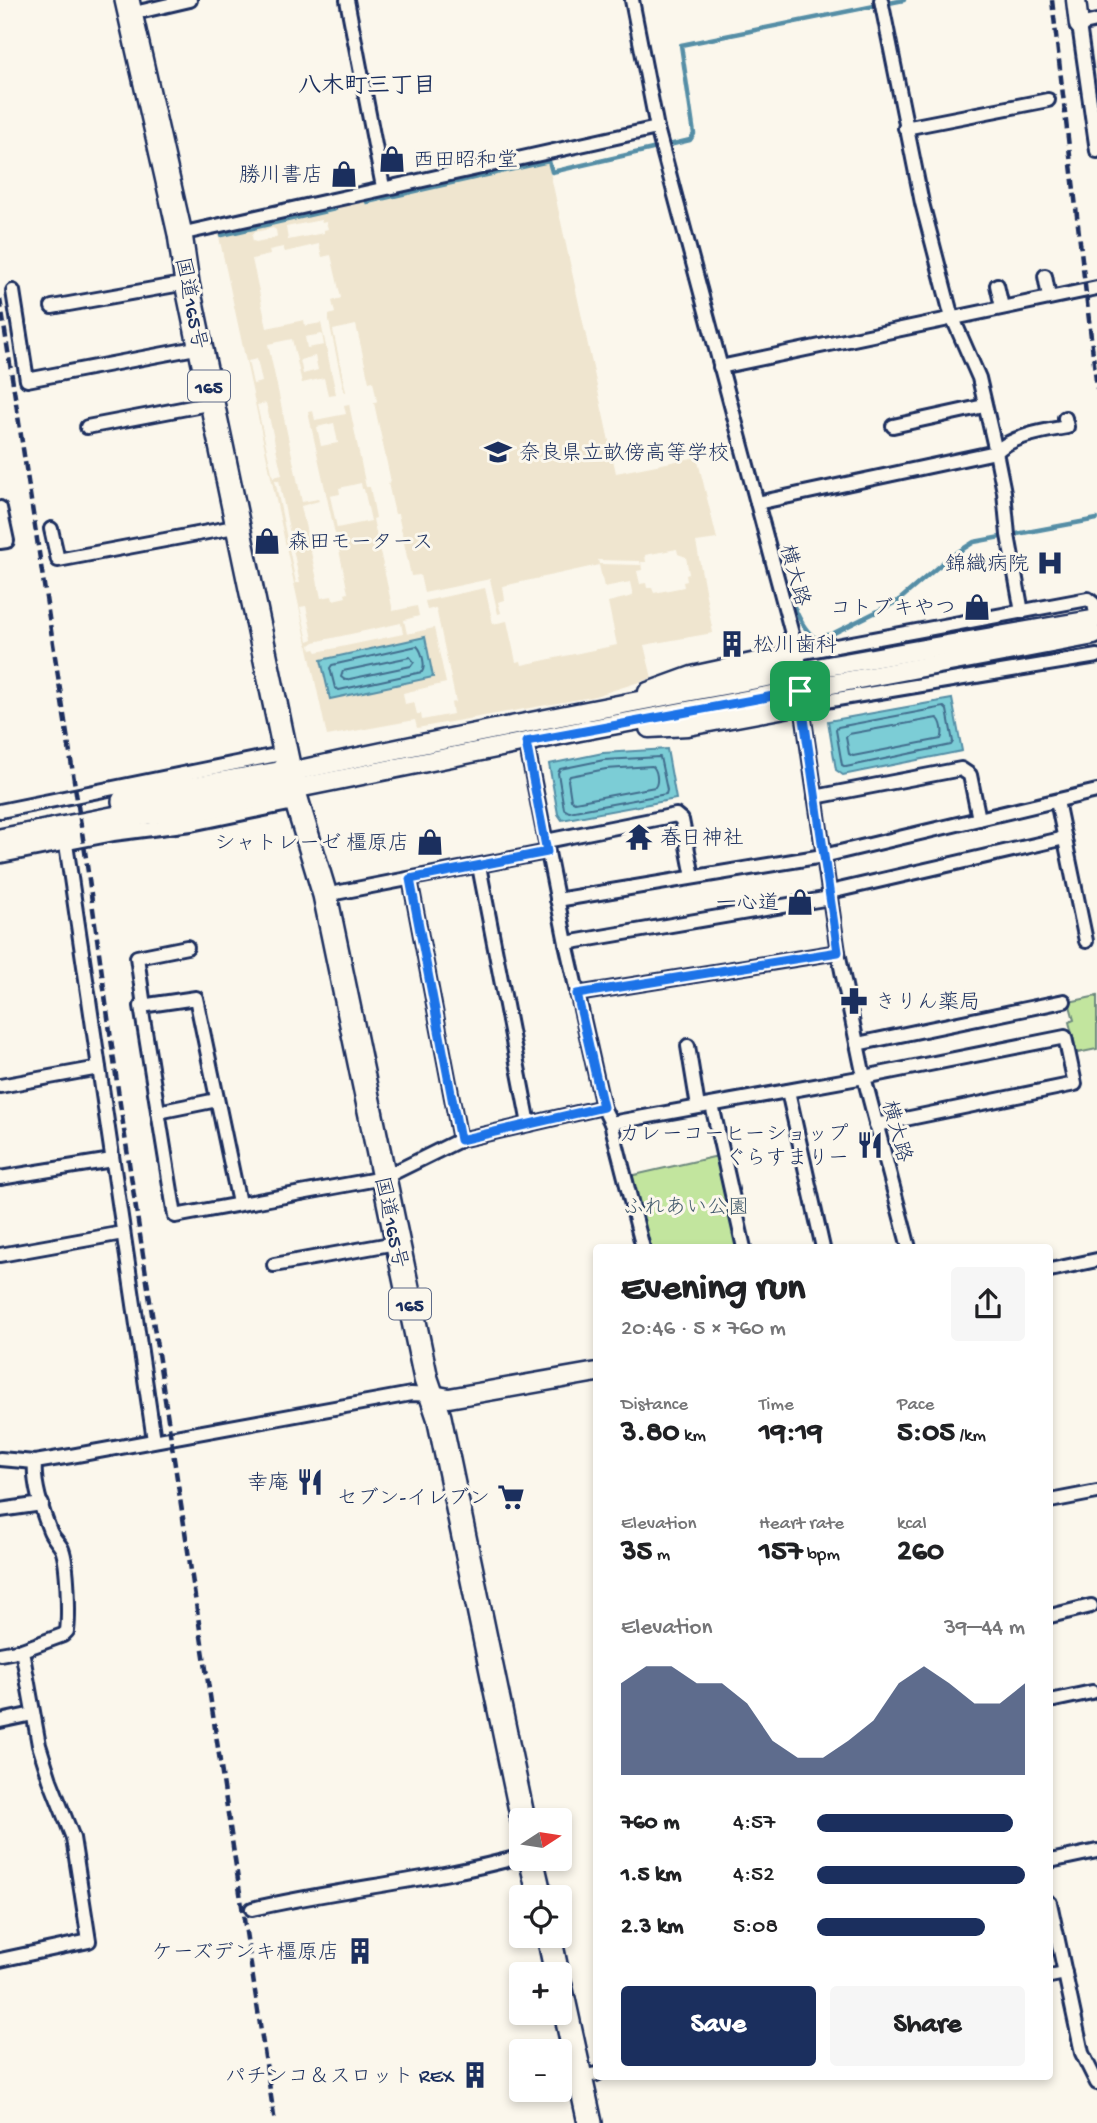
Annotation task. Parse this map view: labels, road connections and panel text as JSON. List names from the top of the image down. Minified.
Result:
{"streets":{"highway":["国道165号","165"],"street":["横大路"]},"districts":["八木町三丁目"],"parks":["ふれあい公園"],"places":{"shop":["西田昭和堂","勝川書店","森田モータース","コトブキやつ","シャトレーゼ 橿原店","一心道"],"school or university":["奈良県立畝傍高等学校"],"hospital":["錦織病院"],"building":["松川歯科","ケーズデンキ橿原店","パチンコ＆スロット REX"],"temple":["春日神社"],"pharmacy":["きりん薬局"],"restaurant":["カレーコーヒーショップ ぐらすまりー","幸庵"],"supermarket":["セブン-イレブン"]},"north":"right","page":{"heading":["Evening run","20:46 · 5 × 760 m"],"stats":[["Distance","3.80 km"],["Time","19:19"],["Pace","5:05 /km"],["Elevation","35 m"],["Heart rate","157 bpm"],["kcal","260"]],"chart":["Elevation","39–44 m"],"list":[{"name":"760 m","note":"4:57"},{"name":"1.5 km","note":"4:52"},{"name":"2.3 km","note":"5:08"}],"map_buttons":["+","−"],"buttons":["Save","Share"]}}
